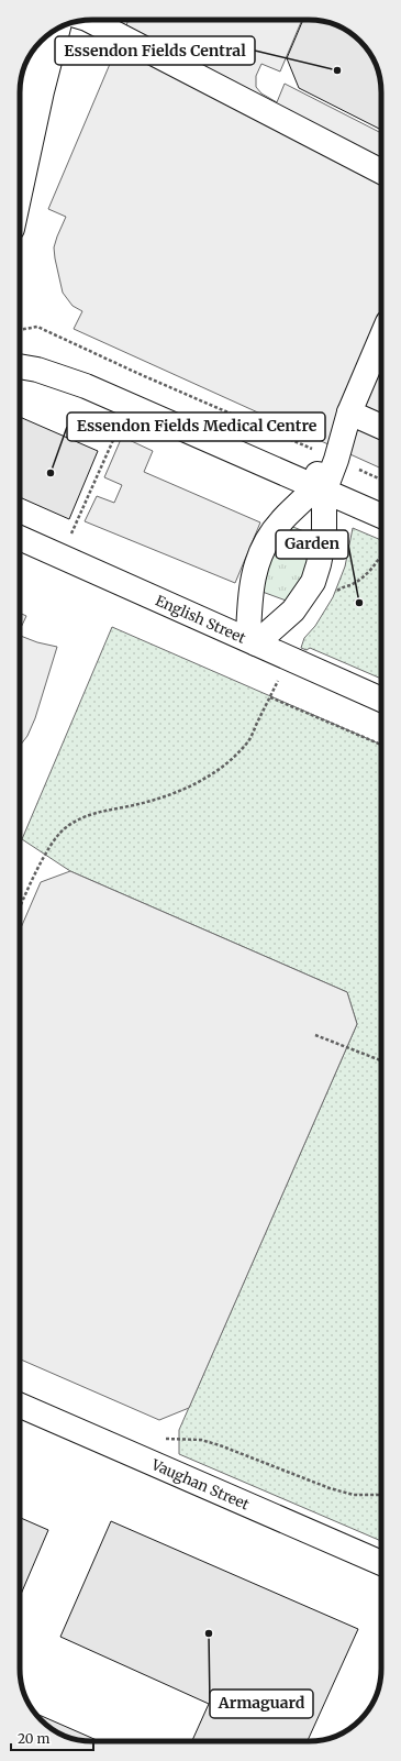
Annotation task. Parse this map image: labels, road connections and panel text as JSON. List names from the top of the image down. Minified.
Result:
{"streets":{"street":["English Street","Vaughan Street"]},"places":["Essendon Fields Central","Essendon Fields Medical Centre","Garden","Armaguard"],"scale_bar":"20 m"}
